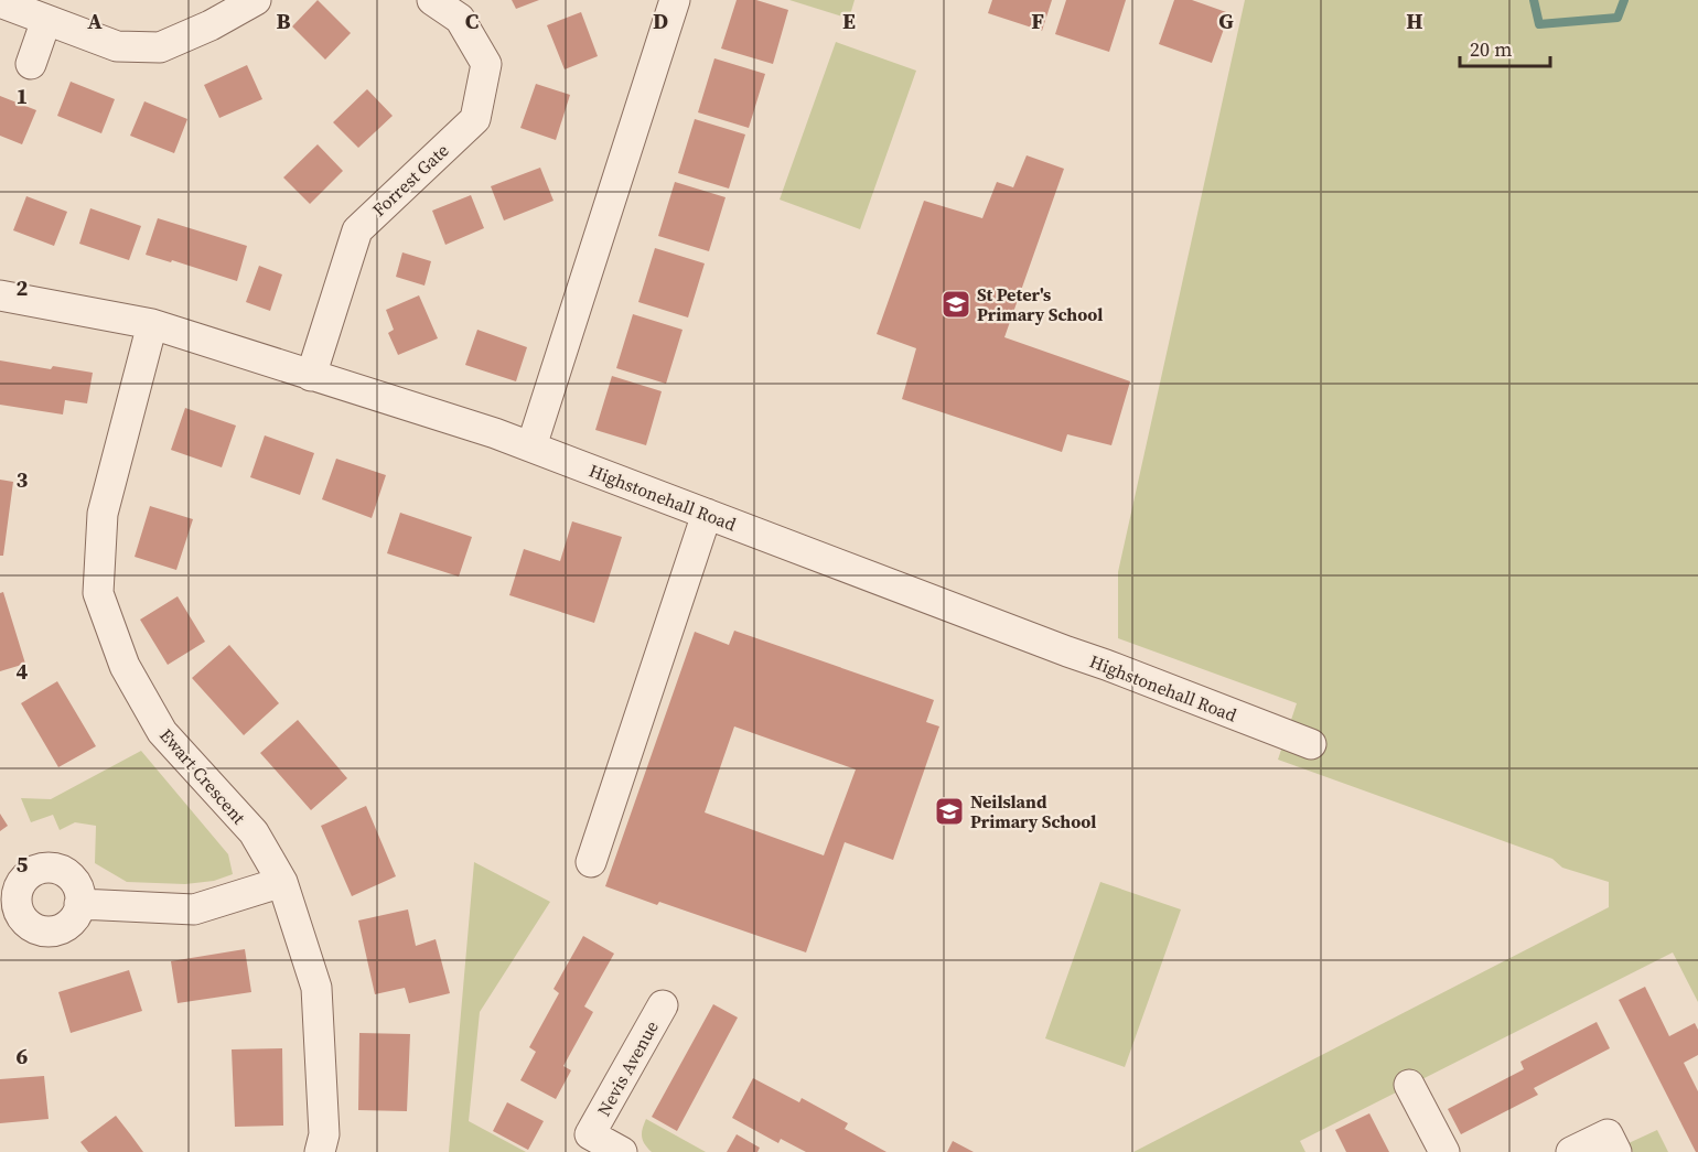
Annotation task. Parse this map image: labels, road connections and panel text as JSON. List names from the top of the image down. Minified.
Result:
{"streets":{"street":["Forrest Gate","Highstonehall Road","Ewart Crescent","Nevis Avenue"]},"crossings":[["Forrest Gate","Highstonehall Road"],["Highstonehall Road","Ewart Crescent"]],"places":{"school or university":["St Peter's Primary School","Neilsland Primary School"]},"scale_bar":"20 m","grid":{"columns":["A","B","C","D","E","F","G","H"],"rows":["1","2","3","4","5","6"]}}
